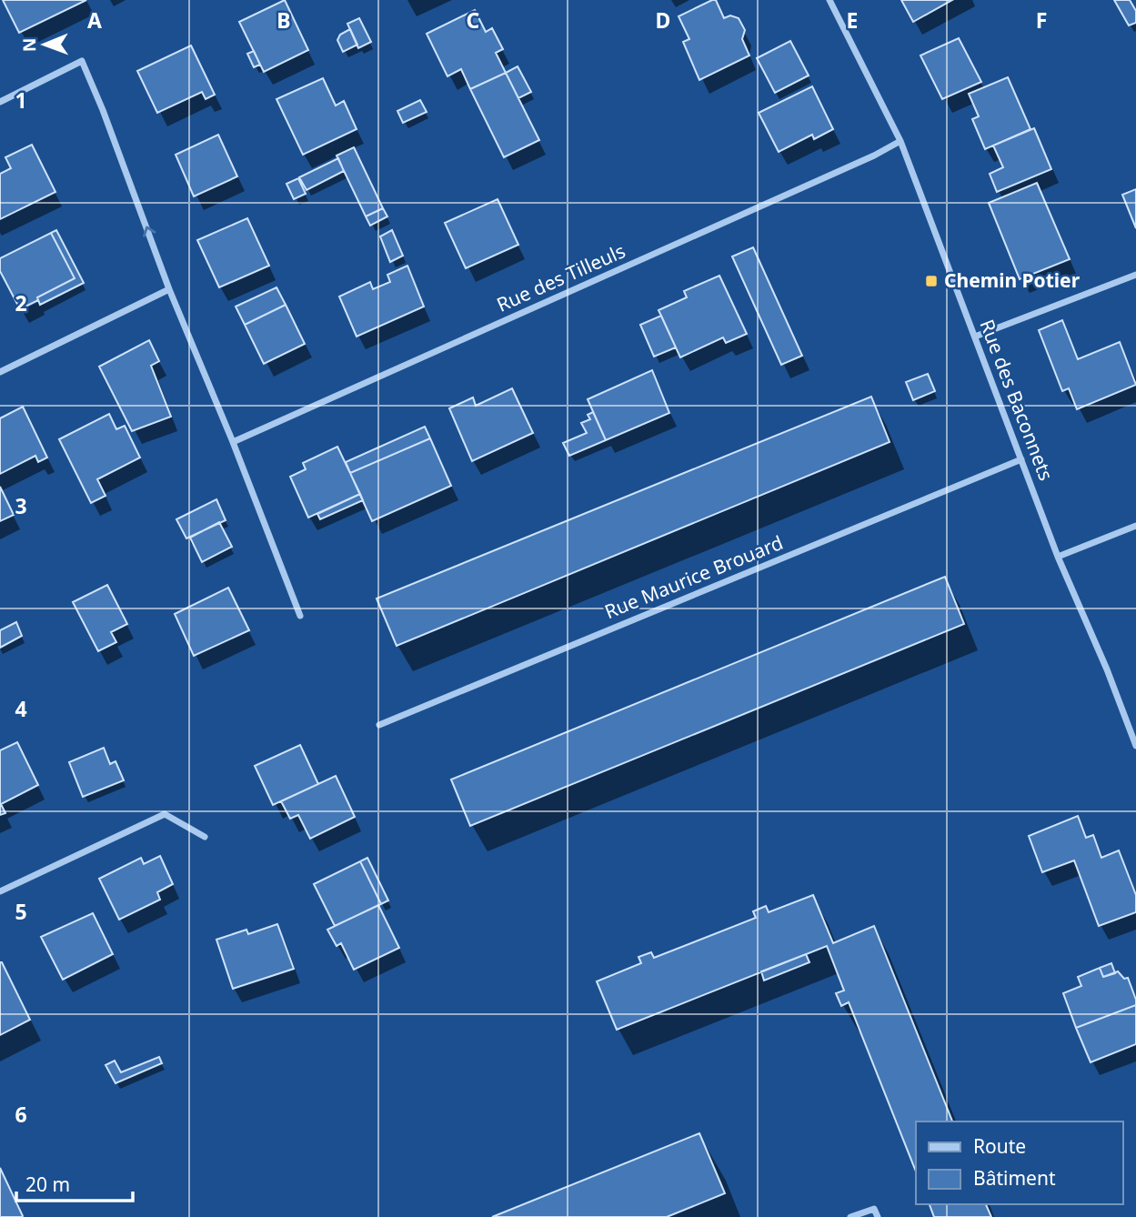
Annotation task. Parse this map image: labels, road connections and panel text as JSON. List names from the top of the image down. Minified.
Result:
{"streets":{"street":["Rue des Tilleuls","Rue des Baconnets","Rue Maurice Brouard"]},"crossings":[["Rue des Tilleuls","Rue des Baconnets"],["Rue des Baconnets","Rue Maurice Brouard"]],"places":{"transit":["Chemin Potier"]},"legend":["Route","Bâtiment"],"scale_bar":"20 m","north":"left","grid":{"columns":["A","B","C","D","E","F"],"rows":["1","2","3","4","5","6"]}}
